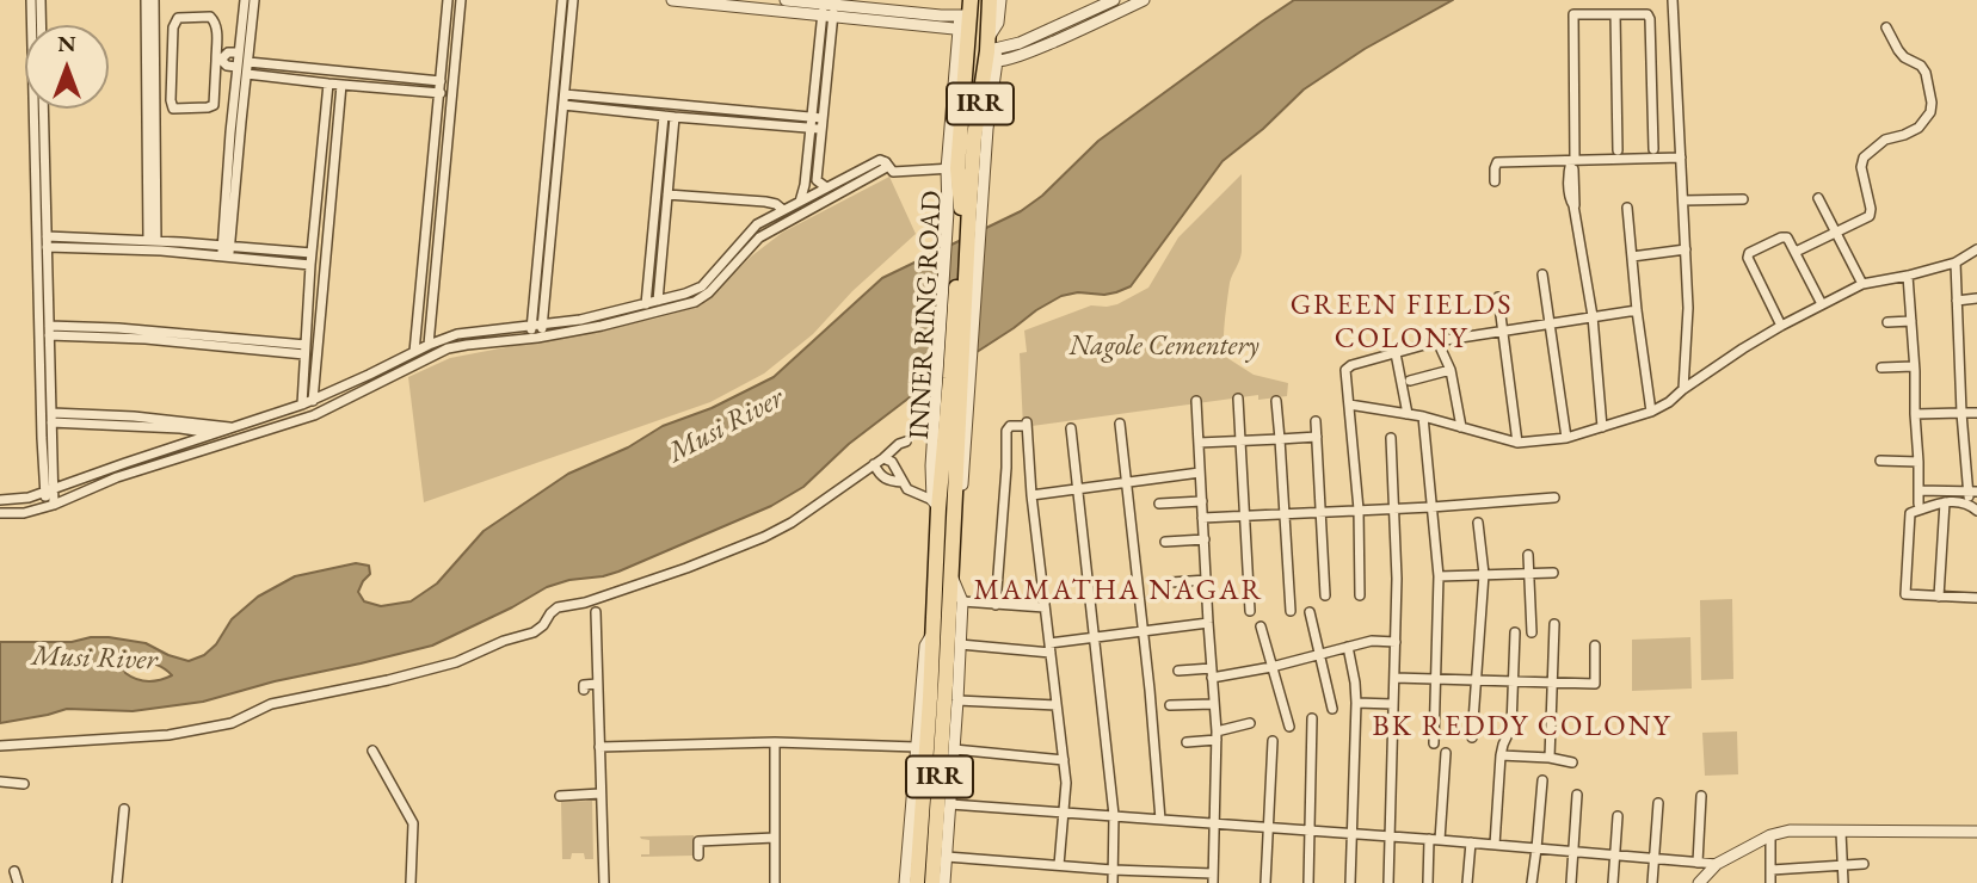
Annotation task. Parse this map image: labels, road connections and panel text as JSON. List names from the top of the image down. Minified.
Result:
{"streets":{"highway":["IRR","INNER RING ROAD"]},"crossings":[["IRR","INNER RING ROAD"]],"districts":["GREEN FIELDS COLONY","MAMATHA NAGAR","BK REDDY COLONY"],"water":["Musi River"],"parks":["Nagole Cementery"],"north":"top"}
